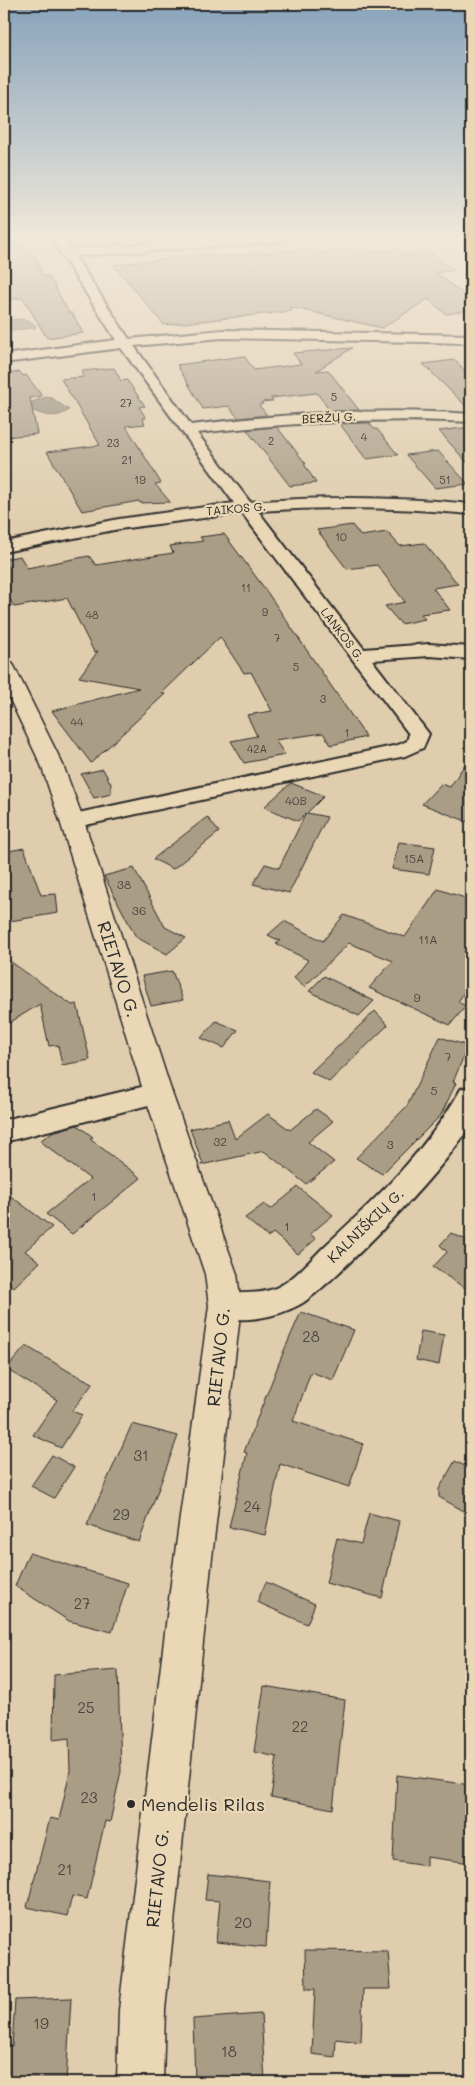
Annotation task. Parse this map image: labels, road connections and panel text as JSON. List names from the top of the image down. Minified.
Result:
{"streets":{"main road":["RIETAVO G."],"street":["BERŽŲ G.","TAIKOS G.","LANKOS G.","KALNIŠKIŲ G."]},"crossings":[["BERŽŲ G.","LANKOS G."],["TAIKOS G.","LANKOS G."],["LANKOS G.","RIETAVO G."],["RIETAVO G.","KALNIŠKIŲ G."]],"places":["Mendelis Rilas"],"house_numbers":["5","27","4","2","23","21","19","51","10","11","9","48","7","5","3","44","1","42A","40B","15A","38","36","11A","9","7","5","32","3","1","1","28","31","24","29","27","25","22","23","21","20","19","18"]}
